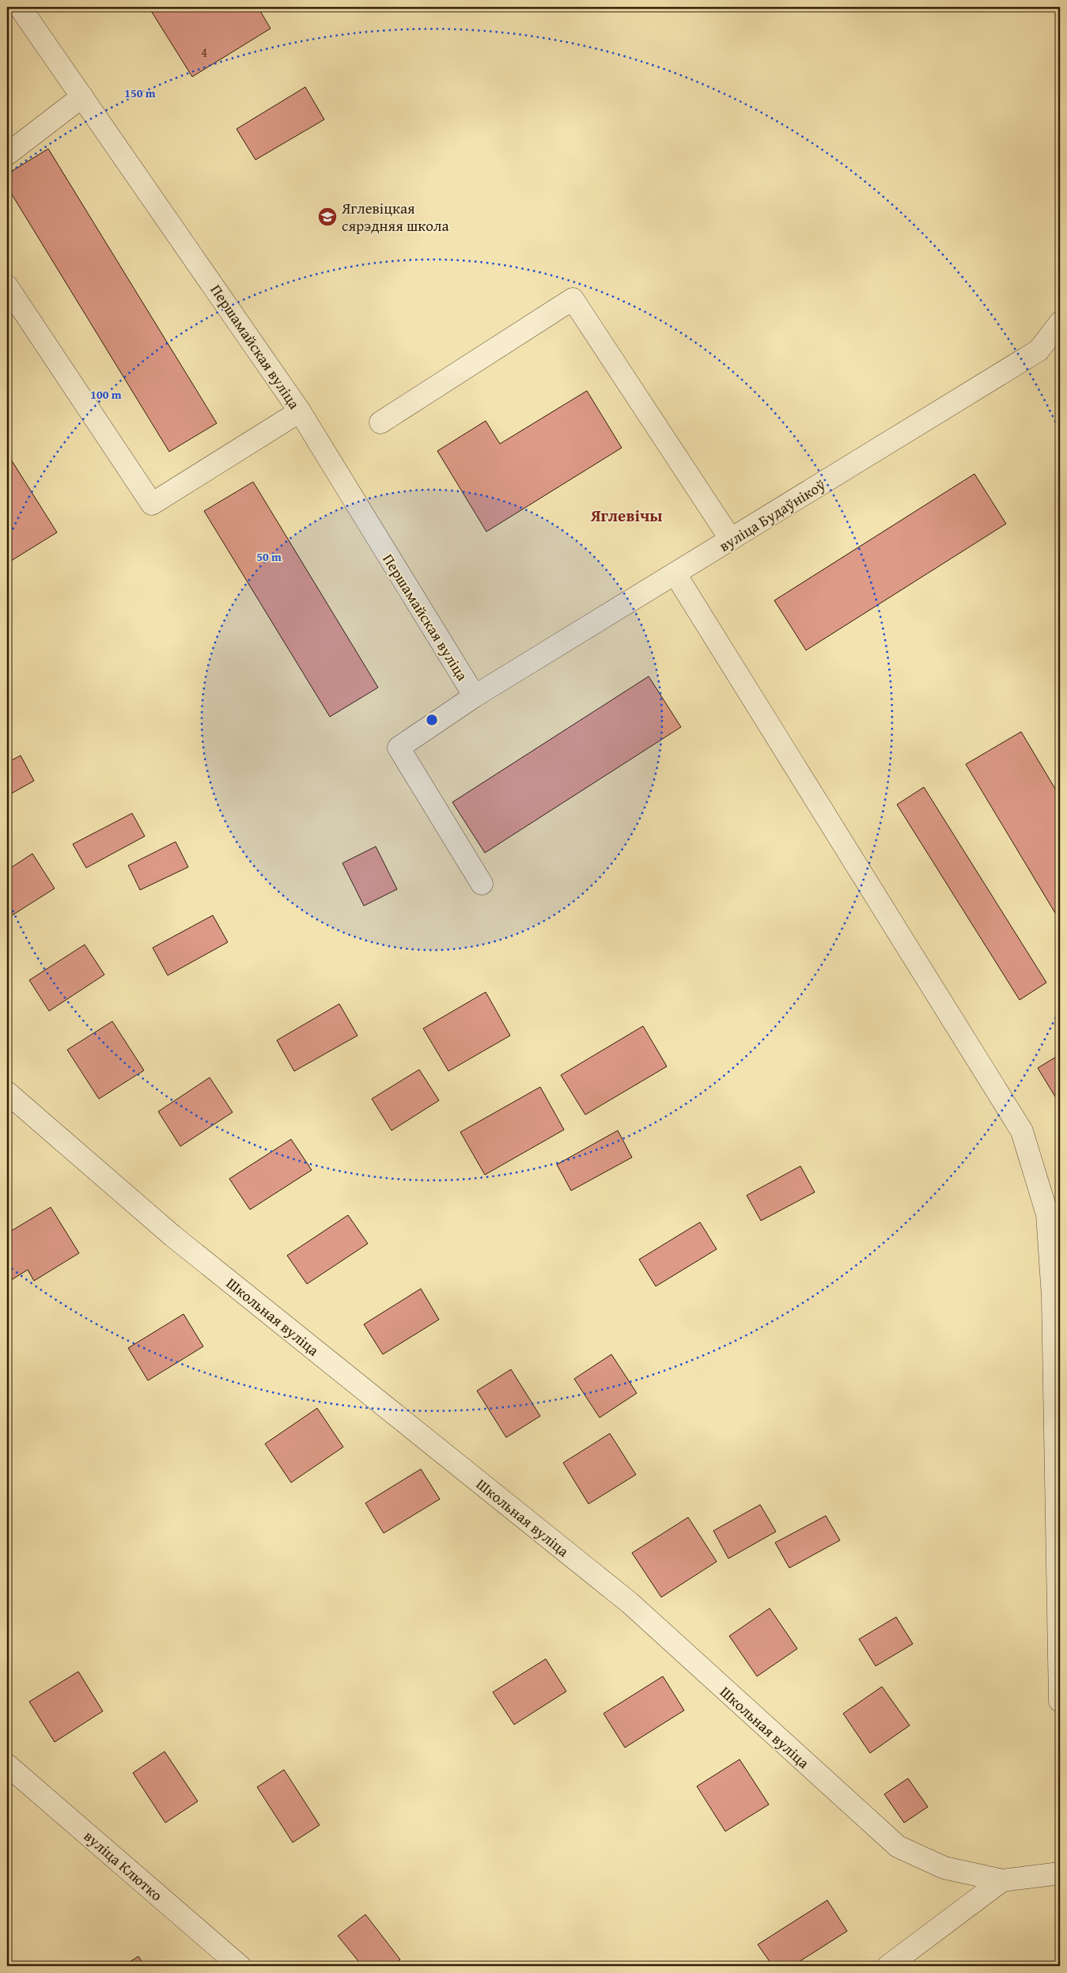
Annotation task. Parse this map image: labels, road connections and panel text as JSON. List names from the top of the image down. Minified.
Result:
{"streets":{"street":["Першамайская вуліца","вуліца Будаўнікоў","Школьная вуліца","вуліца Клютко"]},"crossings":[["Першамайская вуліца","вуліца Будаўнікоў"]],"districts":["Яглевічы"],"places":{"school or university":["Яглевіцкая сярэдняя школа"]},"house_numbers":["4"],"rings":["150 m","100 m","50 m"]}
